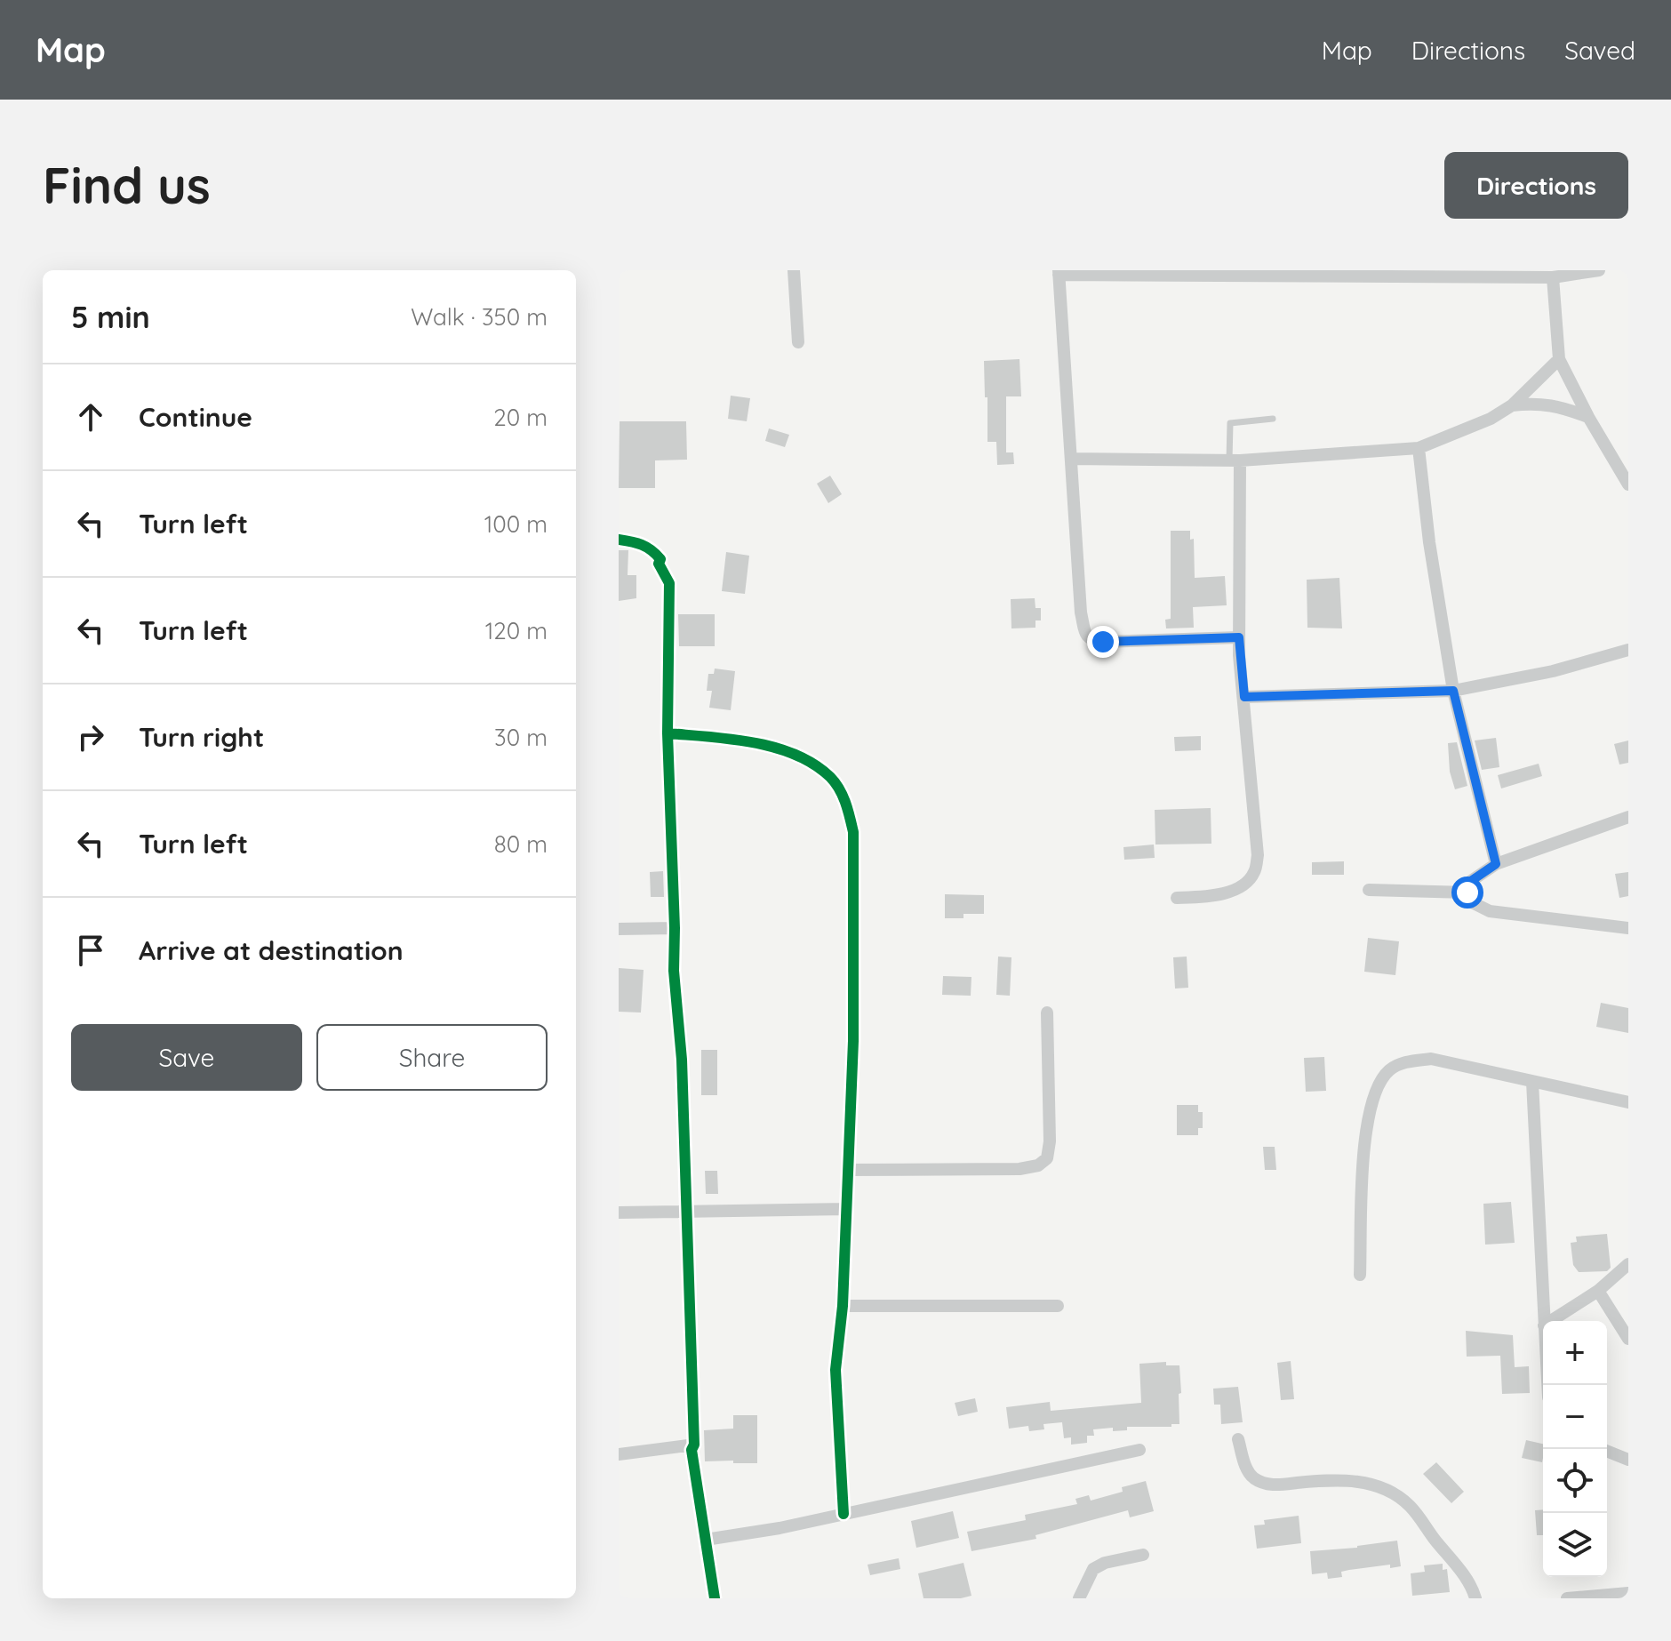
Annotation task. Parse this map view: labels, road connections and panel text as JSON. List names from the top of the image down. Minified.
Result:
{"page":{"header":"Map","nav":["Map","Directions","Saved"],"buttons":["Directions",["Save","Share"]],"title":"Find us","heading":["5 min","Walk · 350 m"],"list":[["Continue","20 m"],["Turn left","100 m"],["Turn left","120 m"],["Turn right","30 m"],["Turn left","80 m"],"Arrive at destination"],"map_buttons":["+","−"]}}
